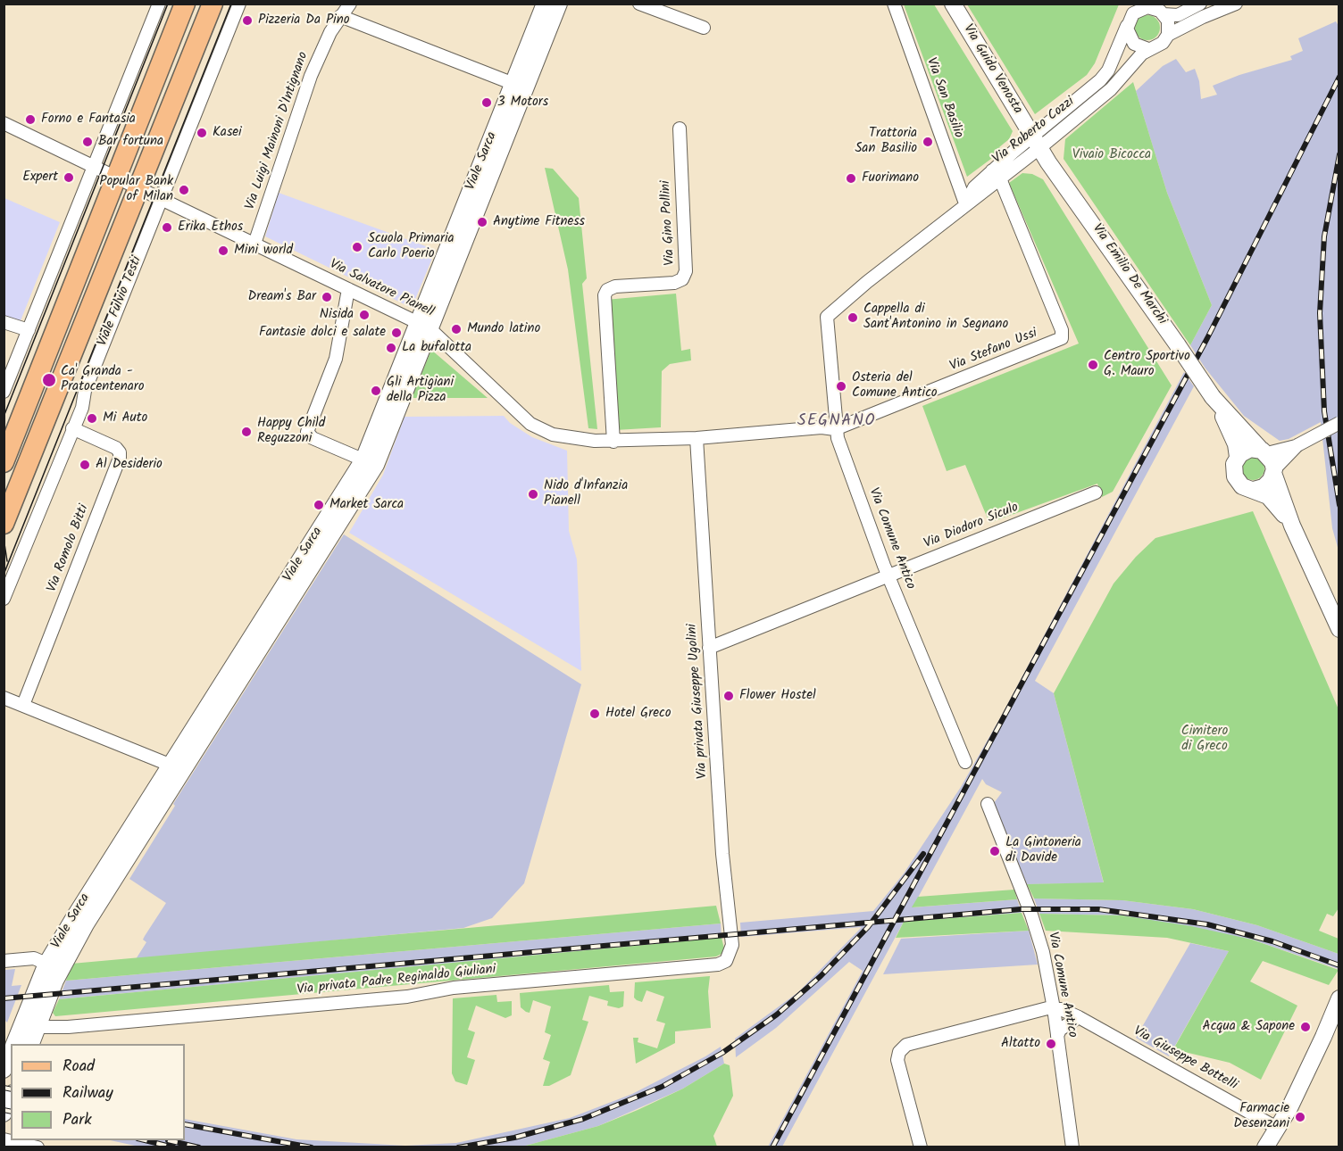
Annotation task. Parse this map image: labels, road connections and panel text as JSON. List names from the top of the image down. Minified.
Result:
{"streets":{"main road":["Viale Fulvio Testi"],"street":["Via Guido Venosta","Via San Basilio","Via Luigi Mainoni D'Intignano","Via Roberto Cozzi","Viale Sarca","Via Gino Pollini","Via Emilio De Marchi","Via Salvatore Pianell","Via Stefano Ussi","Via Diodoro Siculo","Via Comune Antico","Via Romolo Bitti","Via privata Giuseppe Ugolini","Via privata Padre Reginaldo Giuliani","Via Giuseppe Bottelli"]},"crossings":[["Via Guido Venosta","Via Roberto Cozzi"],["Via Guido Venosta","Via Emilio De Marchi"],["Via San Basilio","Via Roberto Cozzi"],["Via Luigi Mainoni D'Intignano","Via Salvatore Pianell"],["Via Roberto Cozzi","Via Emilio De Marchi"],["Via Roberto Cozzi","Via Stefano Ussi"],["Via Roberto Cozzi","Via Comune Antico"],["Viale Sarca","Via Salvatore Pianell"],["Viale Sarca","Via privata Padre Reginaldo Giuliani"],["Via Gino Pollini","Via Salvatore Pianell"],["Via Salvatore Pianell","Viale Fulvio Testi"],["Via Salvatore Pianell","Via Stefano Ussi"],["Via Salvatore Pianell","Via Comune Antico"],["Via Salvatore Pianell","Via privata Giuseppe Ugolini"],["Viale Fulvio Testi","Via Romolo Bitti"],["Via Stefano Ussi","Via Comune Antico"],["Via Diodoro Siculo","Via Comune Antico"],["Via Diodoro Siculo","Via privata Giuseppe Ugolini"],["Via Comune Antico","Via Giuseppe Bottelli"],["Via privata Giuseppe Ugolini","Via privata Padre Reginaldo Giuliani"]],"districts":["SEGNANO"],"parks":["Vivaio Bicocca","Cimitero di Greco"],"places":["Pizzeria Da Pino","3 Motors","Forno e Fantasia","Kasei","Bar fortuna","Trattoria San Basilio","Expert","Fuorimano","Popular Bank of Milan","Anytime Fitness","Erika Ethos","Scuola Primaria Carlo Poerio","Mini world","Dream's Bar","Nisida","Cappella di Sant'Antonino in Segnano","Mundo latino","Fantasie dolci e salate","La bufalotta","Centro Sportivo G. Mauro","Ca' Granda - Pratocentenaro","Osteria del Comune Antico","Gli Artigiani della Pizza","Mi Auto","Happy Child Reguzzoni","Al Desiderio","Nido d'Infanzia Pianell","Market Sarca","Flower Hostel","Hotel Greco","La Gintoneria di Davide","Acqua & Sapone","Altatto","Farmacie Desenzani"],"legend":["Road","Railway","Park"]}
